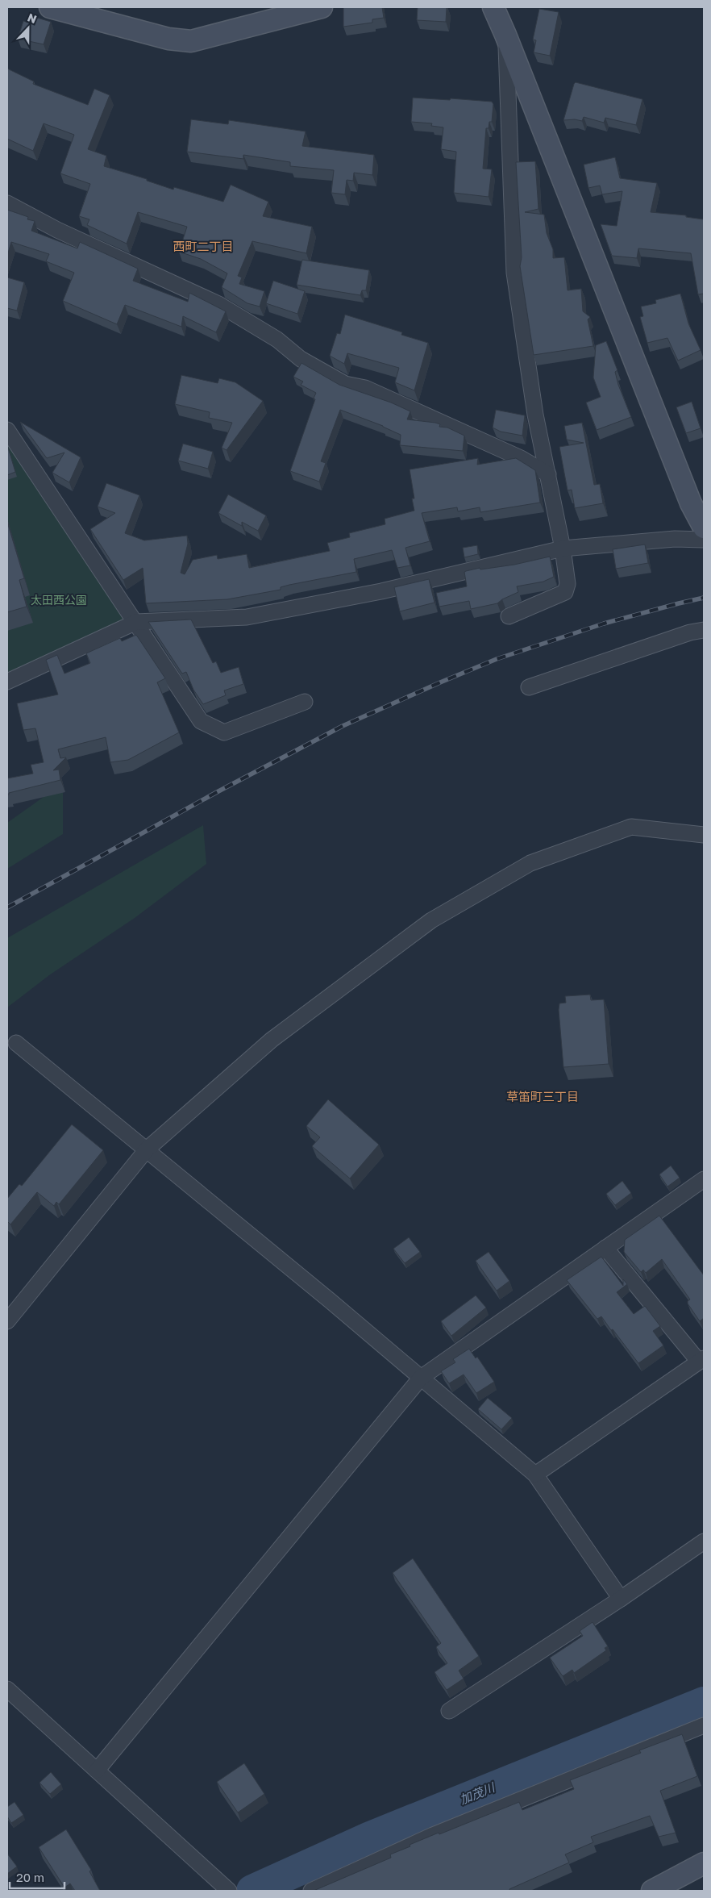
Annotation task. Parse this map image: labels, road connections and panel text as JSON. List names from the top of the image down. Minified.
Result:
{"districts":["西町二丁目","草笛町三丁目"],"water":["加茂川"],"parks":["太田西公園"],"scale_bar":"20 m","north":"top"}
